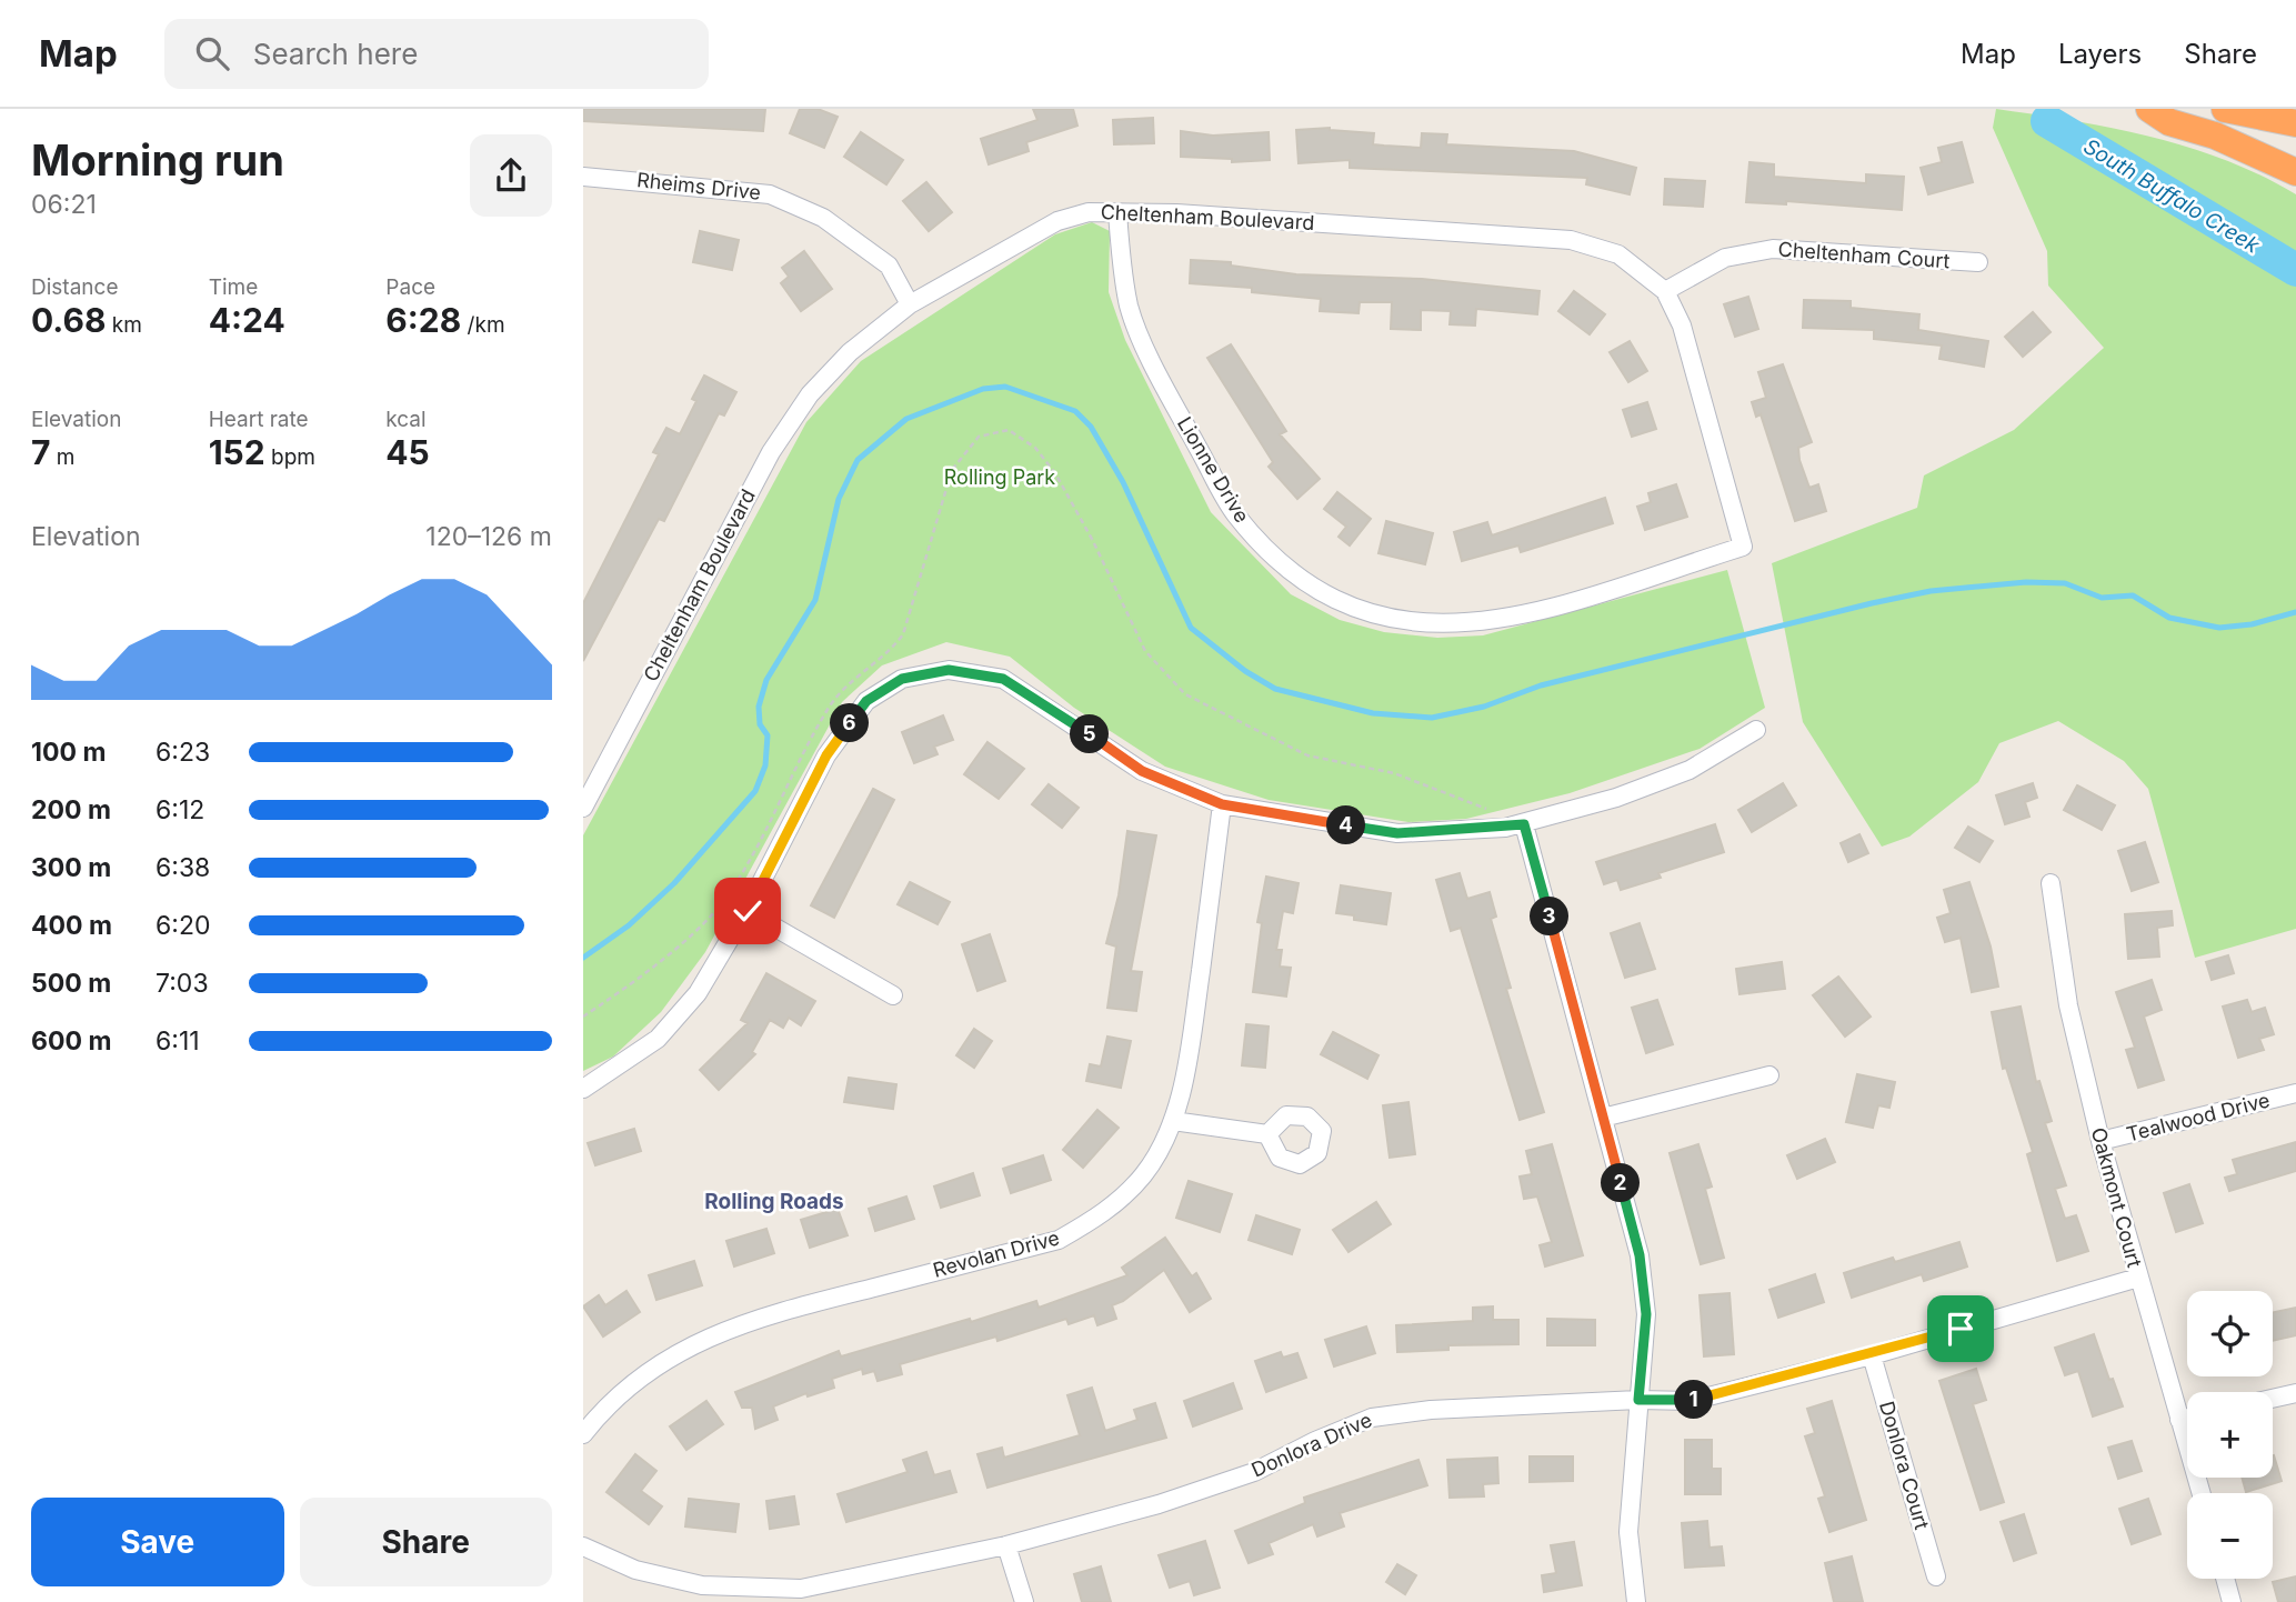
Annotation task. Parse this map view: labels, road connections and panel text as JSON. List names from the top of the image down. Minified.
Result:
{"streets":{"street":["Rheims Drive","Cheltenham Boulevard","Cheltenham Court","Lionne Drive","Tealwood Drive","Oakmont Court","Revolan Drive","Donlora Drive","Donlora Court"]},"crossings":[["Rheims Drive","Cheltenham Boulevard"],["Cheltenham Boulevard","Cheltenham Court"],["Cheltenham Boulevard","Lionne Drive"],["Tealwood Drive","Oakmont Court"],["Oakmont Court","Donlora Drive"],["Donlora Drive","Donlora Court"]],"districts":["Rolling Roads"],"water":["South Buffalo Creek"],"parks":["Rolling Park"],"page":{"header":"Map","search":"Search here","nav":["Map","Layers","Share"],"heading":["Morning run","06:21"],"stats":[["Distance","0.68 km"],["Time","4:24"],["Pace","6:28 /km"],["Elevation","7 m"],["Heart rate","152 bpm"],["kcal","45"]],"chart":["Elevation","120–126 m"],"pins":["6","5","4","3","2","1"],"list":[{"name":"100 m","note":"6:23"},{"name":"200 m","note":"6:12"},{"name":"300 m","note":"6:38"},{"name":"400 m","note":"6:20"},{"name":"500 m","note":"7:03"},{"name":"600 m","note":"6:11"}],"map_buttons":["+","−"],"buttons":["Save","Share"]}}
